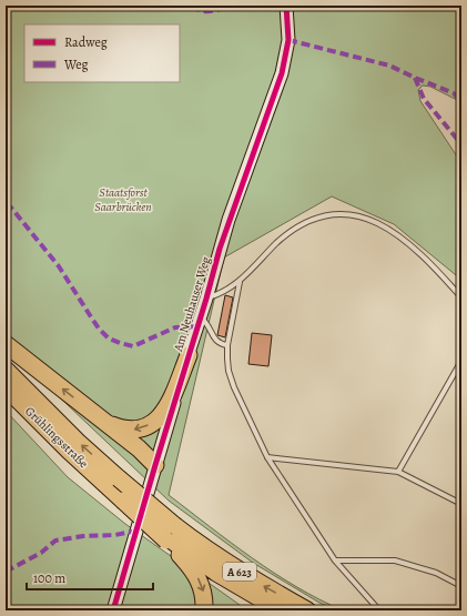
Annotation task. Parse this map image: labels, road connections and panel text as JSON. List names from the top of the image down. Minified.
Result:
{"streets":{"highway":["Grühlingsstraße","A 623"],"street":["Am Neuhauser Weg"]},"crossings":[["Grühlingsstraße","A 623"]],"parks":["Staatsforst Saarbrücken"],"legend":["Radweg","Weg"],"scale_bar":"100 m"}
